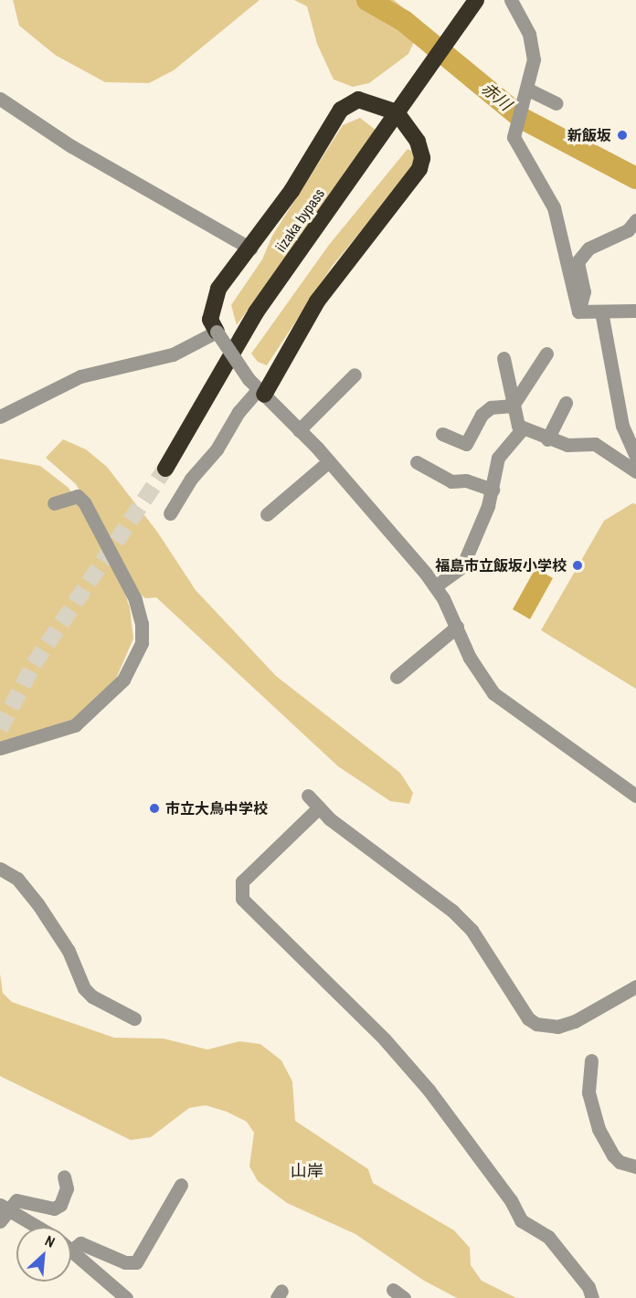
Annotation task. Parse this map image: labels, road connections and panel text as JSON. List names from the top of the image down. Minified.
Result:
{"streets":{"highway":["iizaka bypass"]},"districts":["山岸"],"water":["赤川"],"places":["新飯坂","福島市立飯坂小学校","市立大鳥中学校"],"north":"top right"}
